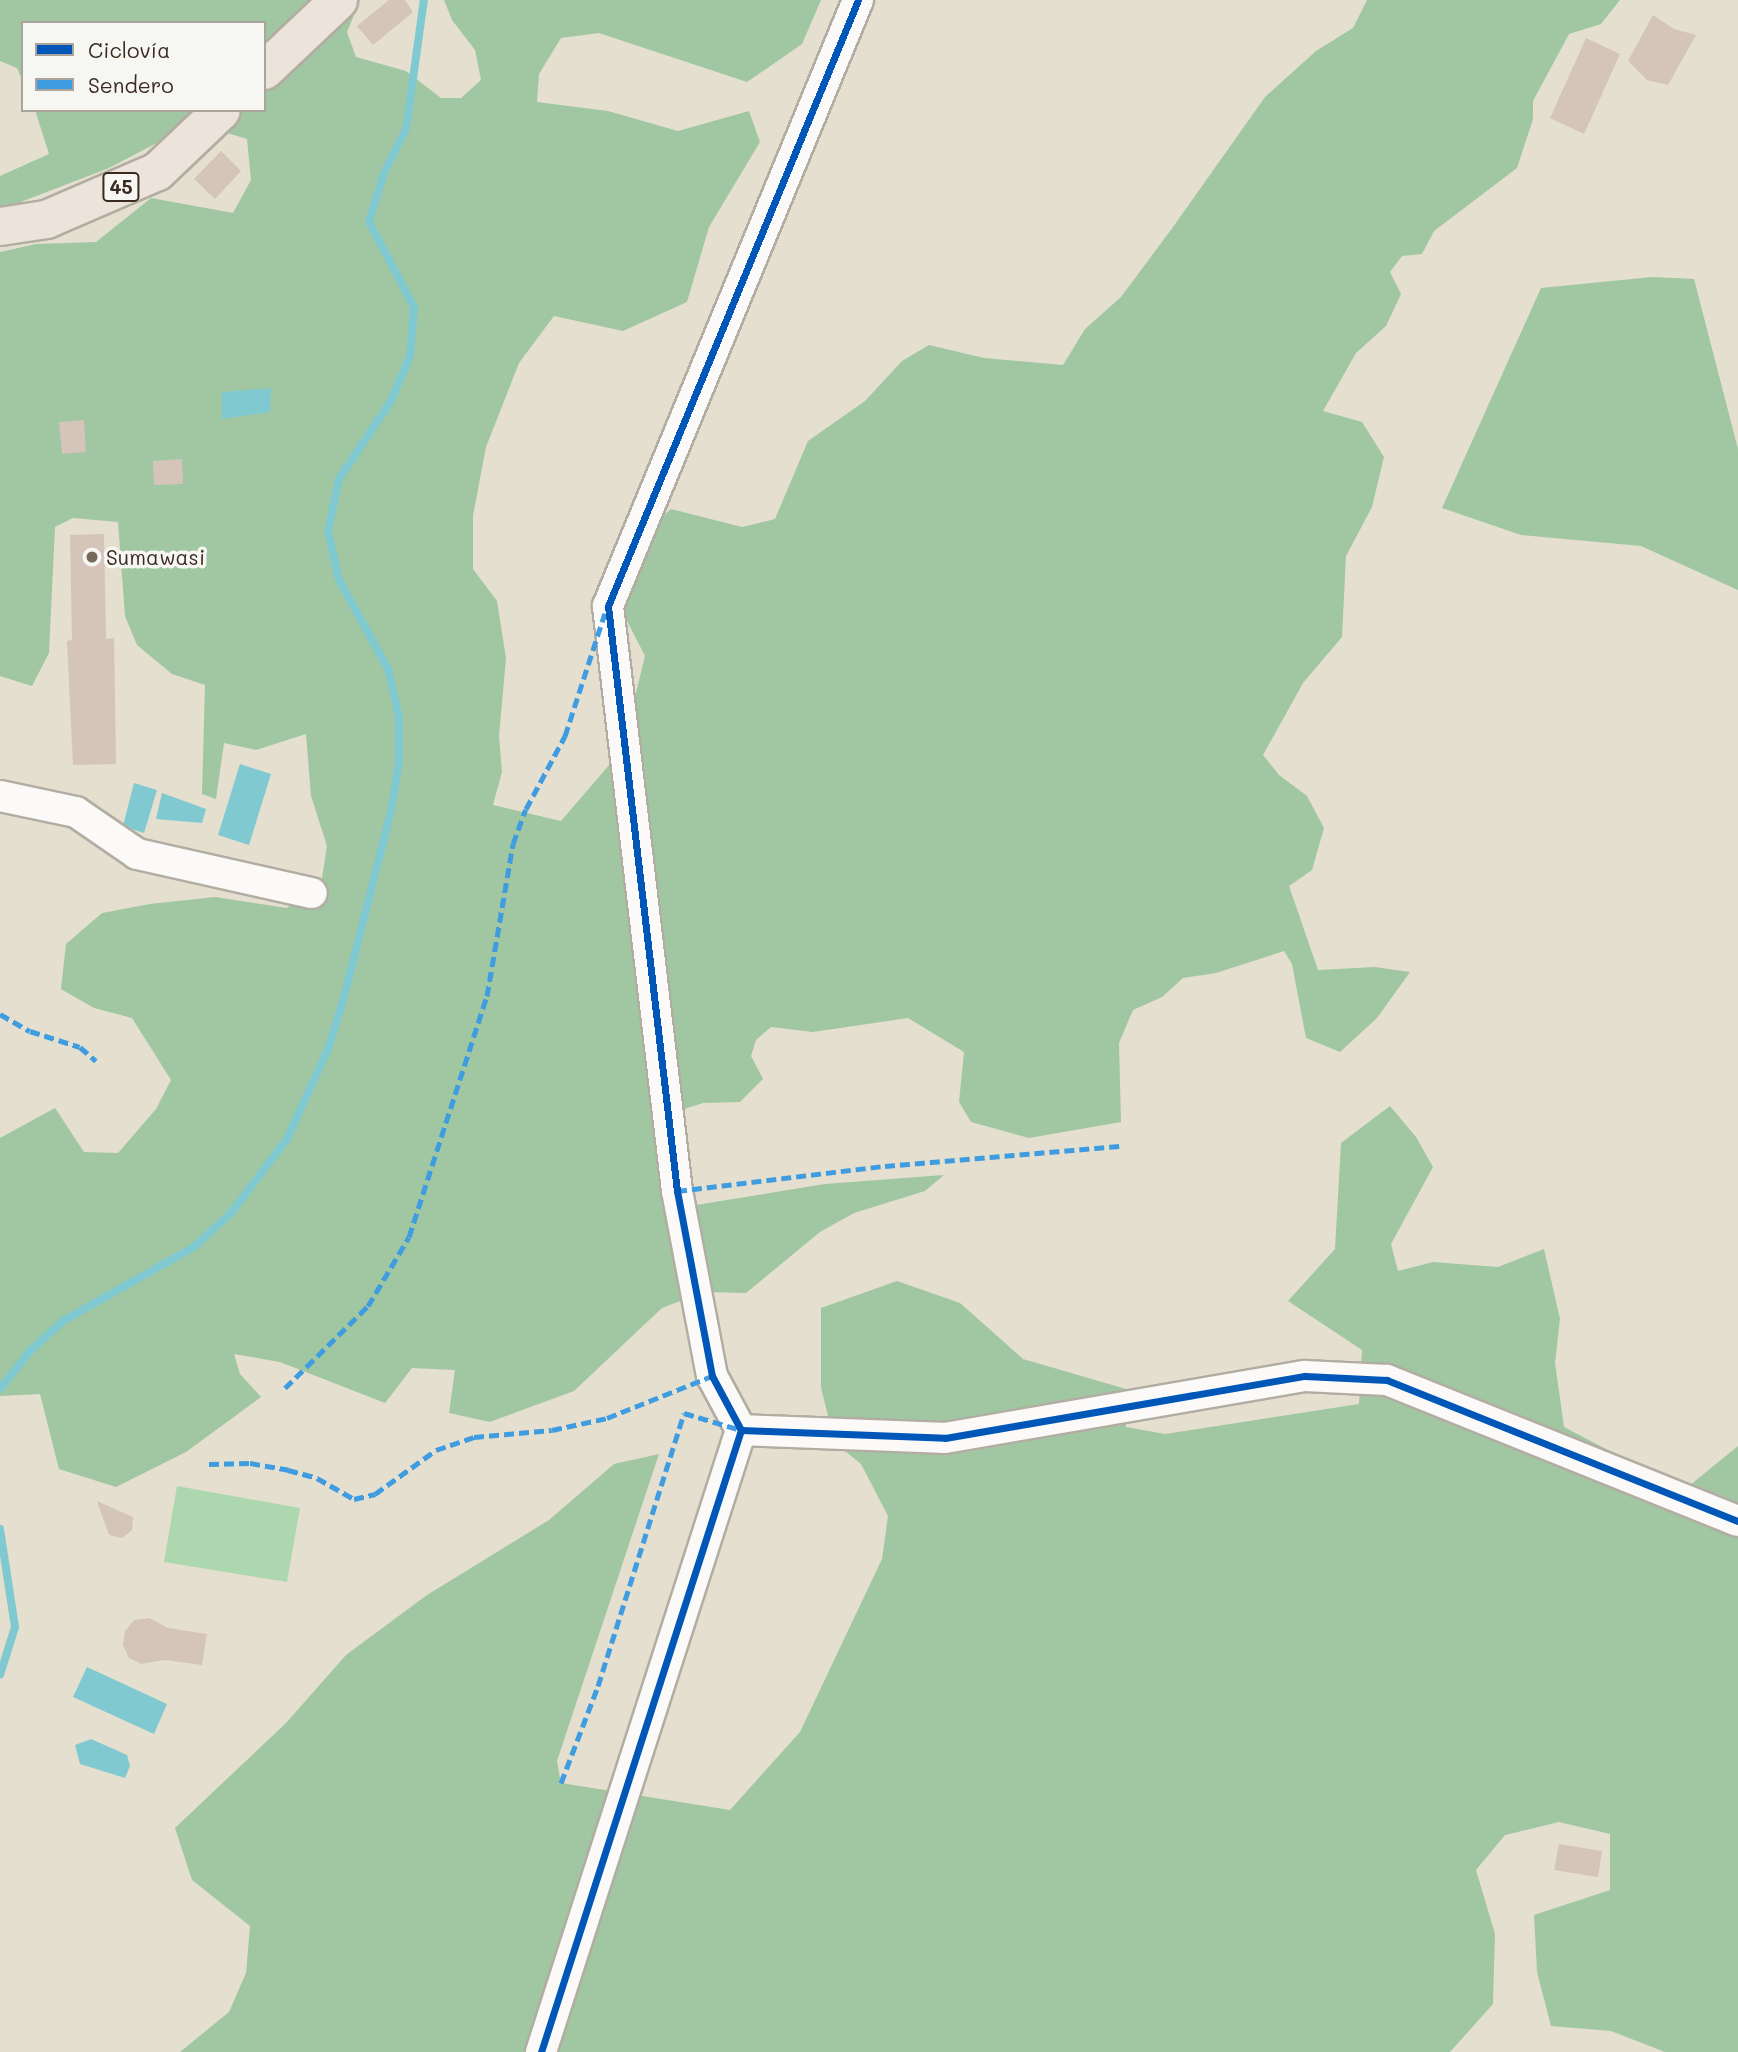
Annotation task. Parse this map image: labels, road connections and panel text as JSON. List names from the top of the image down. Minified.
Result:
{"streets":{"main road":["45"]},"places":["Sumawasi"],"legend":["Ciclovía","Sendero"]}
